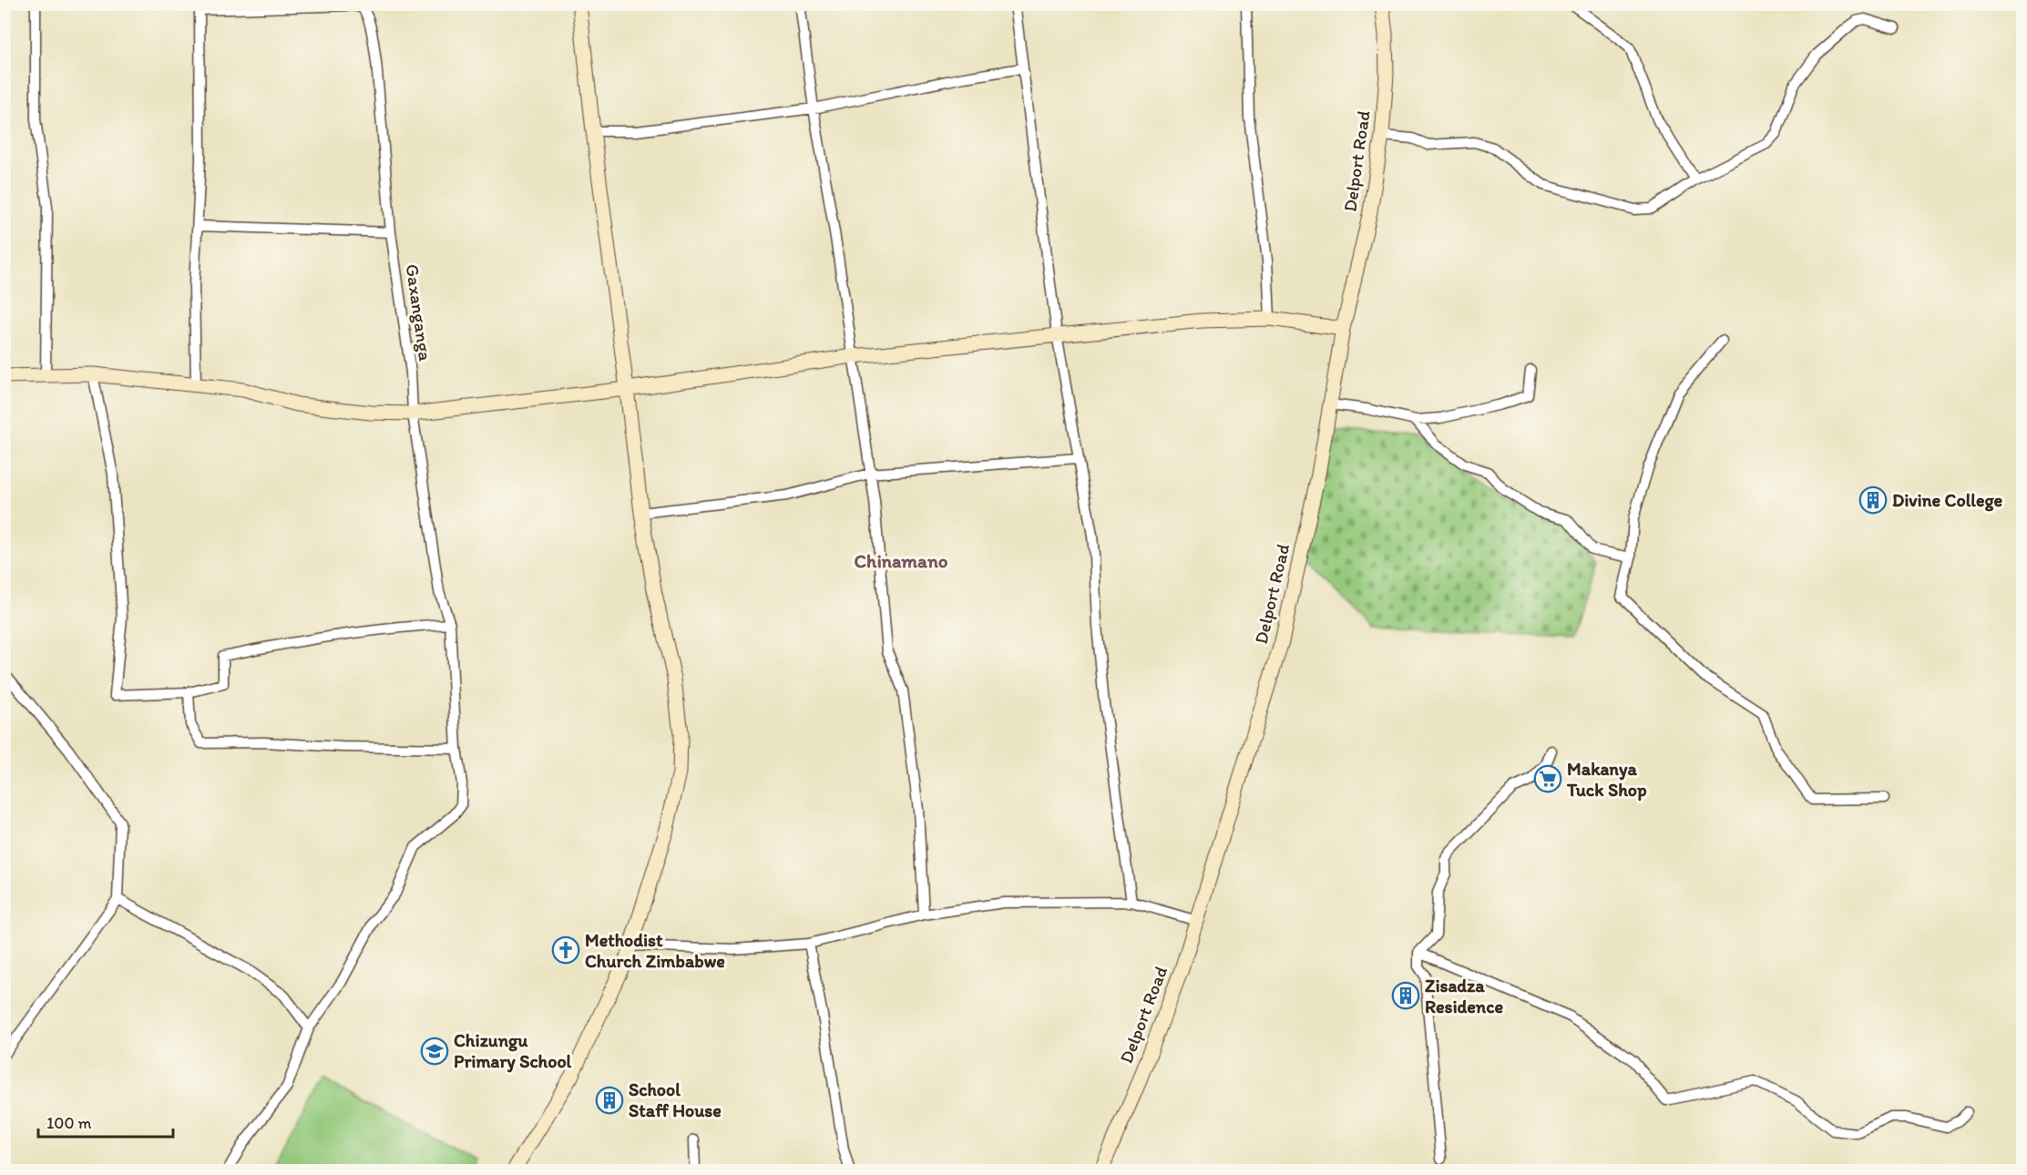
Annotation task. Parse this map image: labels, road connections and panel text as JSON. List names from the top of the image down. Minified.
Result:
{"streets":{"street":["Delport Road","Gaxanganga"]},"districts":["Chinamano"],"places":{"building":["Divine College","Zisadza Residence","School Staff House"],"supermarket":["Makanya Tuck Shop"],"church":["Methodist Church Zimbabwe"],"school or university":["Chizungu Primary School"]},"scale_bar":"100 m"}
